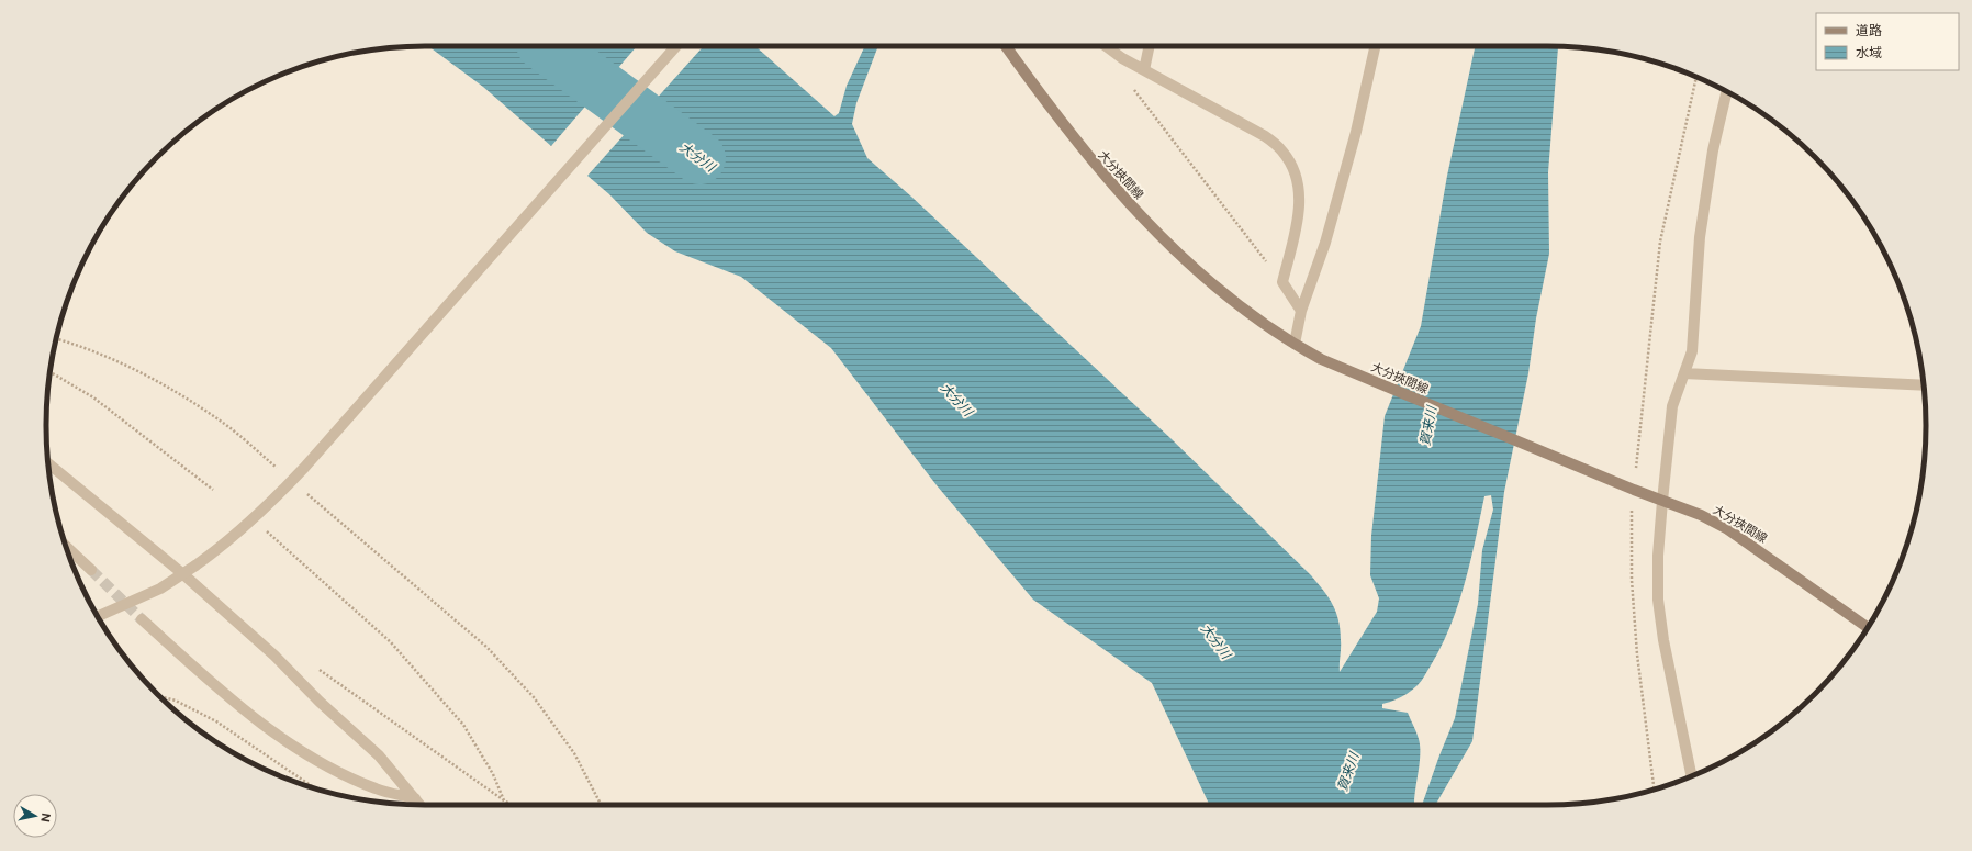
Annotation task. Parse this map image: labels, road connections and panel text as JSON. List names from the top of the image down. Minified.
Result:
{"streets":{"main road":["大分挾間線"]},"water":["大分川","賀来川"],"legend":["道路","水域"],"north":"right"}
